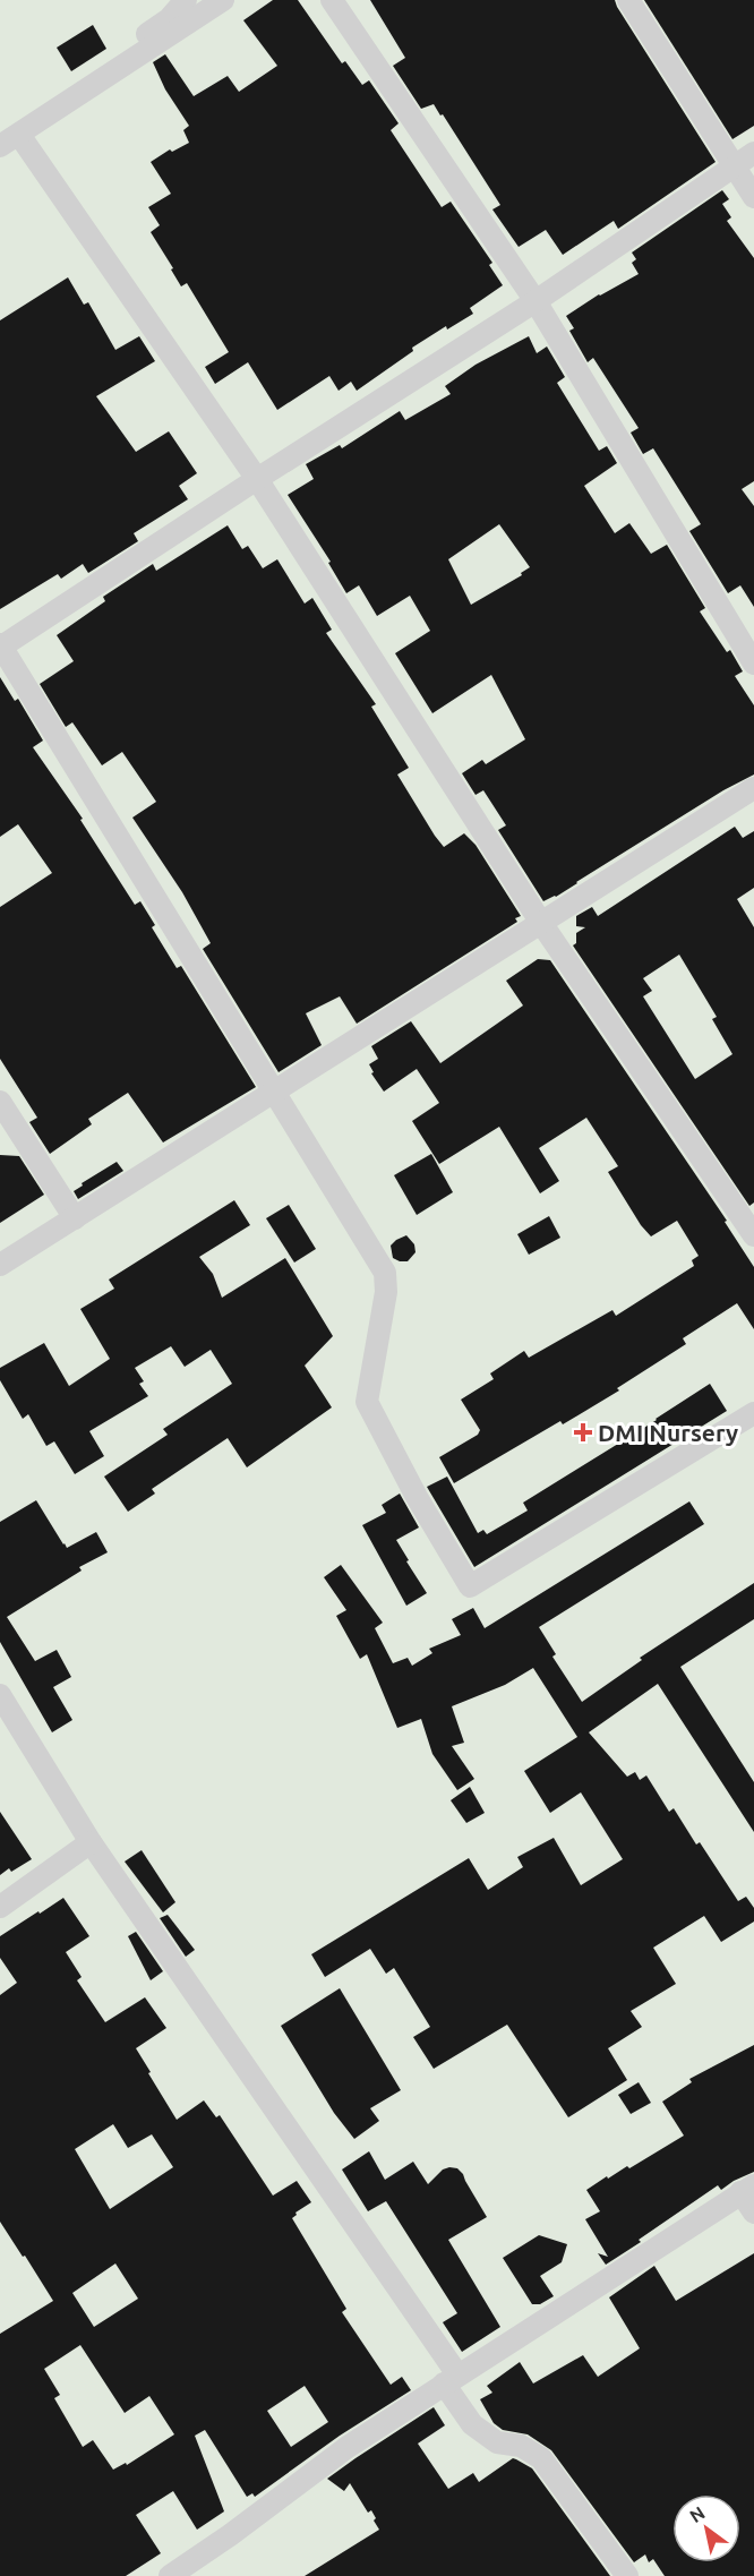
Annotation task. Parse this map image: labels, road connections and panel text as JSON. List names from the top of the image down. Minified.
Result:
{"places":{"health":["DMI Nursery"]},"north":"top left"}
